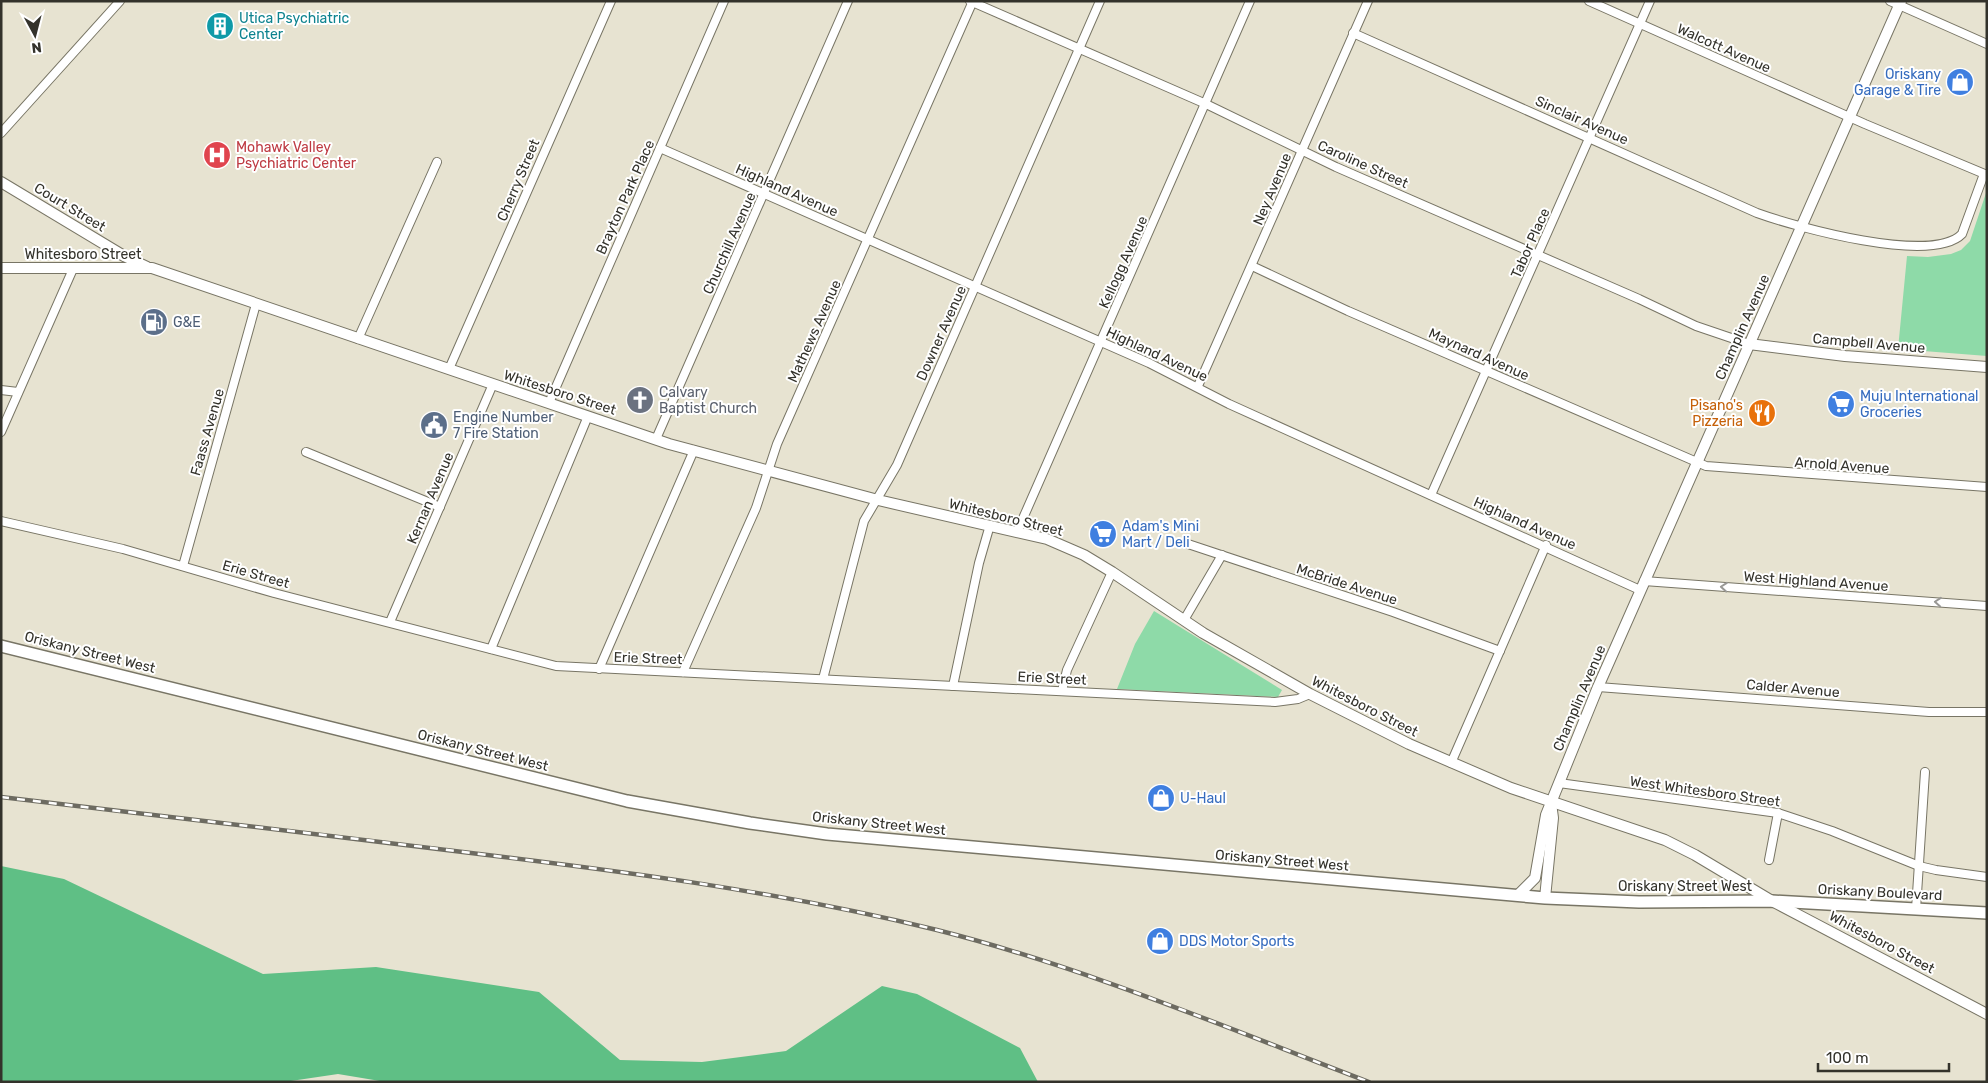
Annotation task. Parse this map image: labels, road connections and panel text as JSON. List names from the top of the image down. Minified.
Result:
{"streets":{"main road":["Oriskany Street West","Oriskany Boulevard"],"street":["Walcott Avenue","Sinclair Avenue","Caroline Street","Cherry Street","Ney Avenue","Highland Avenue","Brayton Park Place","Court Street","Churchill Avenue","Tabor Place","Whitesboro Street","Kellogg Avenue","Champlin Avenue","Mathews Avenue","Downer Avenue","Campbell Avenue","Maynard Avenue","Faass Avenue","Arnold Avenue","Kernan Avenue","Erie Street","West Highland Avenue","McBride Avenue","Calder Avenue","West Whitesboro Street"]},"crossings":[["Walcott Avenue","Sinclair Avenue"],["Walcott Avenue","Tabor Place"],["Walcott Avenue","Champlin Avenue"],["Sinclair Avenue","Ney Avenue"],["Sinclair Avenue","Tabor Place"],["Sinclair Avenue","Champlin Avenue"],["Caroline Street","Ney Avenue"],["Caroline Street","Tabor Place"],["Caroline Street","Kellogg Avenue"],["Caroline Street","Champlin Avenue"],["Caroline Street","Mathews Avenue"],["Caroline Street","Downer Avenue"],["Caroline Street","Campbell Avenue"],["Cherry Street","Whitesboro Street"],["Ney Avenue","Highland Avenue"],["Ney Avenue","Maynard Avenue"],["Highland Avenue","Brayton Park Place"],["Highland Avenue","Churchill Avenue"],["Highland Avenue","Tabor Place"],["Highland Avenue","Kellogg Avenue"],["Highland Avenue","Champlin Avenue"],["Highland Avenue","Mathews Avenue"],["Highland Avenue","Downer Avenue"],["Highland Avenue","West Highland Avenue"],["Brayton Park Place","Whitesboro Street"],["Court Street","Whitesboro Street"],["Churchill Avenue","Whitesboro Street"],["Tabor Place","Maynard Avenue"],["Whitesboro Street","Kellogg Avenue"],["Whitesboro Street","Champlin Avenue"],["Whitesboro Street","Mathews Avenue"],["Whitesboro Street","Downer Avenue"],["Whitesboro Street","Faass Avenue"],["Whitesboro Street","Kernan Avenue"],["Whitesboro Street","Erie Street"],["Whitesboro Street","Oriskany Street West"],["Whitesboro Street","Oriskany Boulevard"],["Champlin Avenue","Campbell Avenue"],["Champlin Avenue","Maynard Avenue"],["Champlin Avenue","Arnold Avenue"],["Champlin Avenue","West Highland Avenue"],["Champlin Avenue","Oriskany Street West"],["Champlin Avenue","Calder Avenue"],["Champlin Avenue","West Whitesboro Street"],["Mathews Avenue","Erie Street"],["Downer Avenue","Erie Street"],["Maynard Avenue","Arnold Avenue"],["Faass Avenue","Erie Street"],["Kernan Avenue","Erie Street"],["Oriskany Street West","Oriskany Boulevard"]],"one_way":["West Highland Avenue"],"places":{"building":["Utica Psychiatric Center"],"shop":["Oriskany Garage & Tire","U-Haul","DDS Motor Sports"],"hospital":["Mohawk Valley Psychiatric Center"],"fuel station":["G&E"],"church":["Calvary Baptist Church"],"supermarket":["Muju International Groceries","Adam's Mini Mart / Deli"],"restaurant":["Pisano's Pizzeria"],"public building":["Engine Number 7 Fire Station"]},"scale_bar":"100 m","north":"bottom"}
